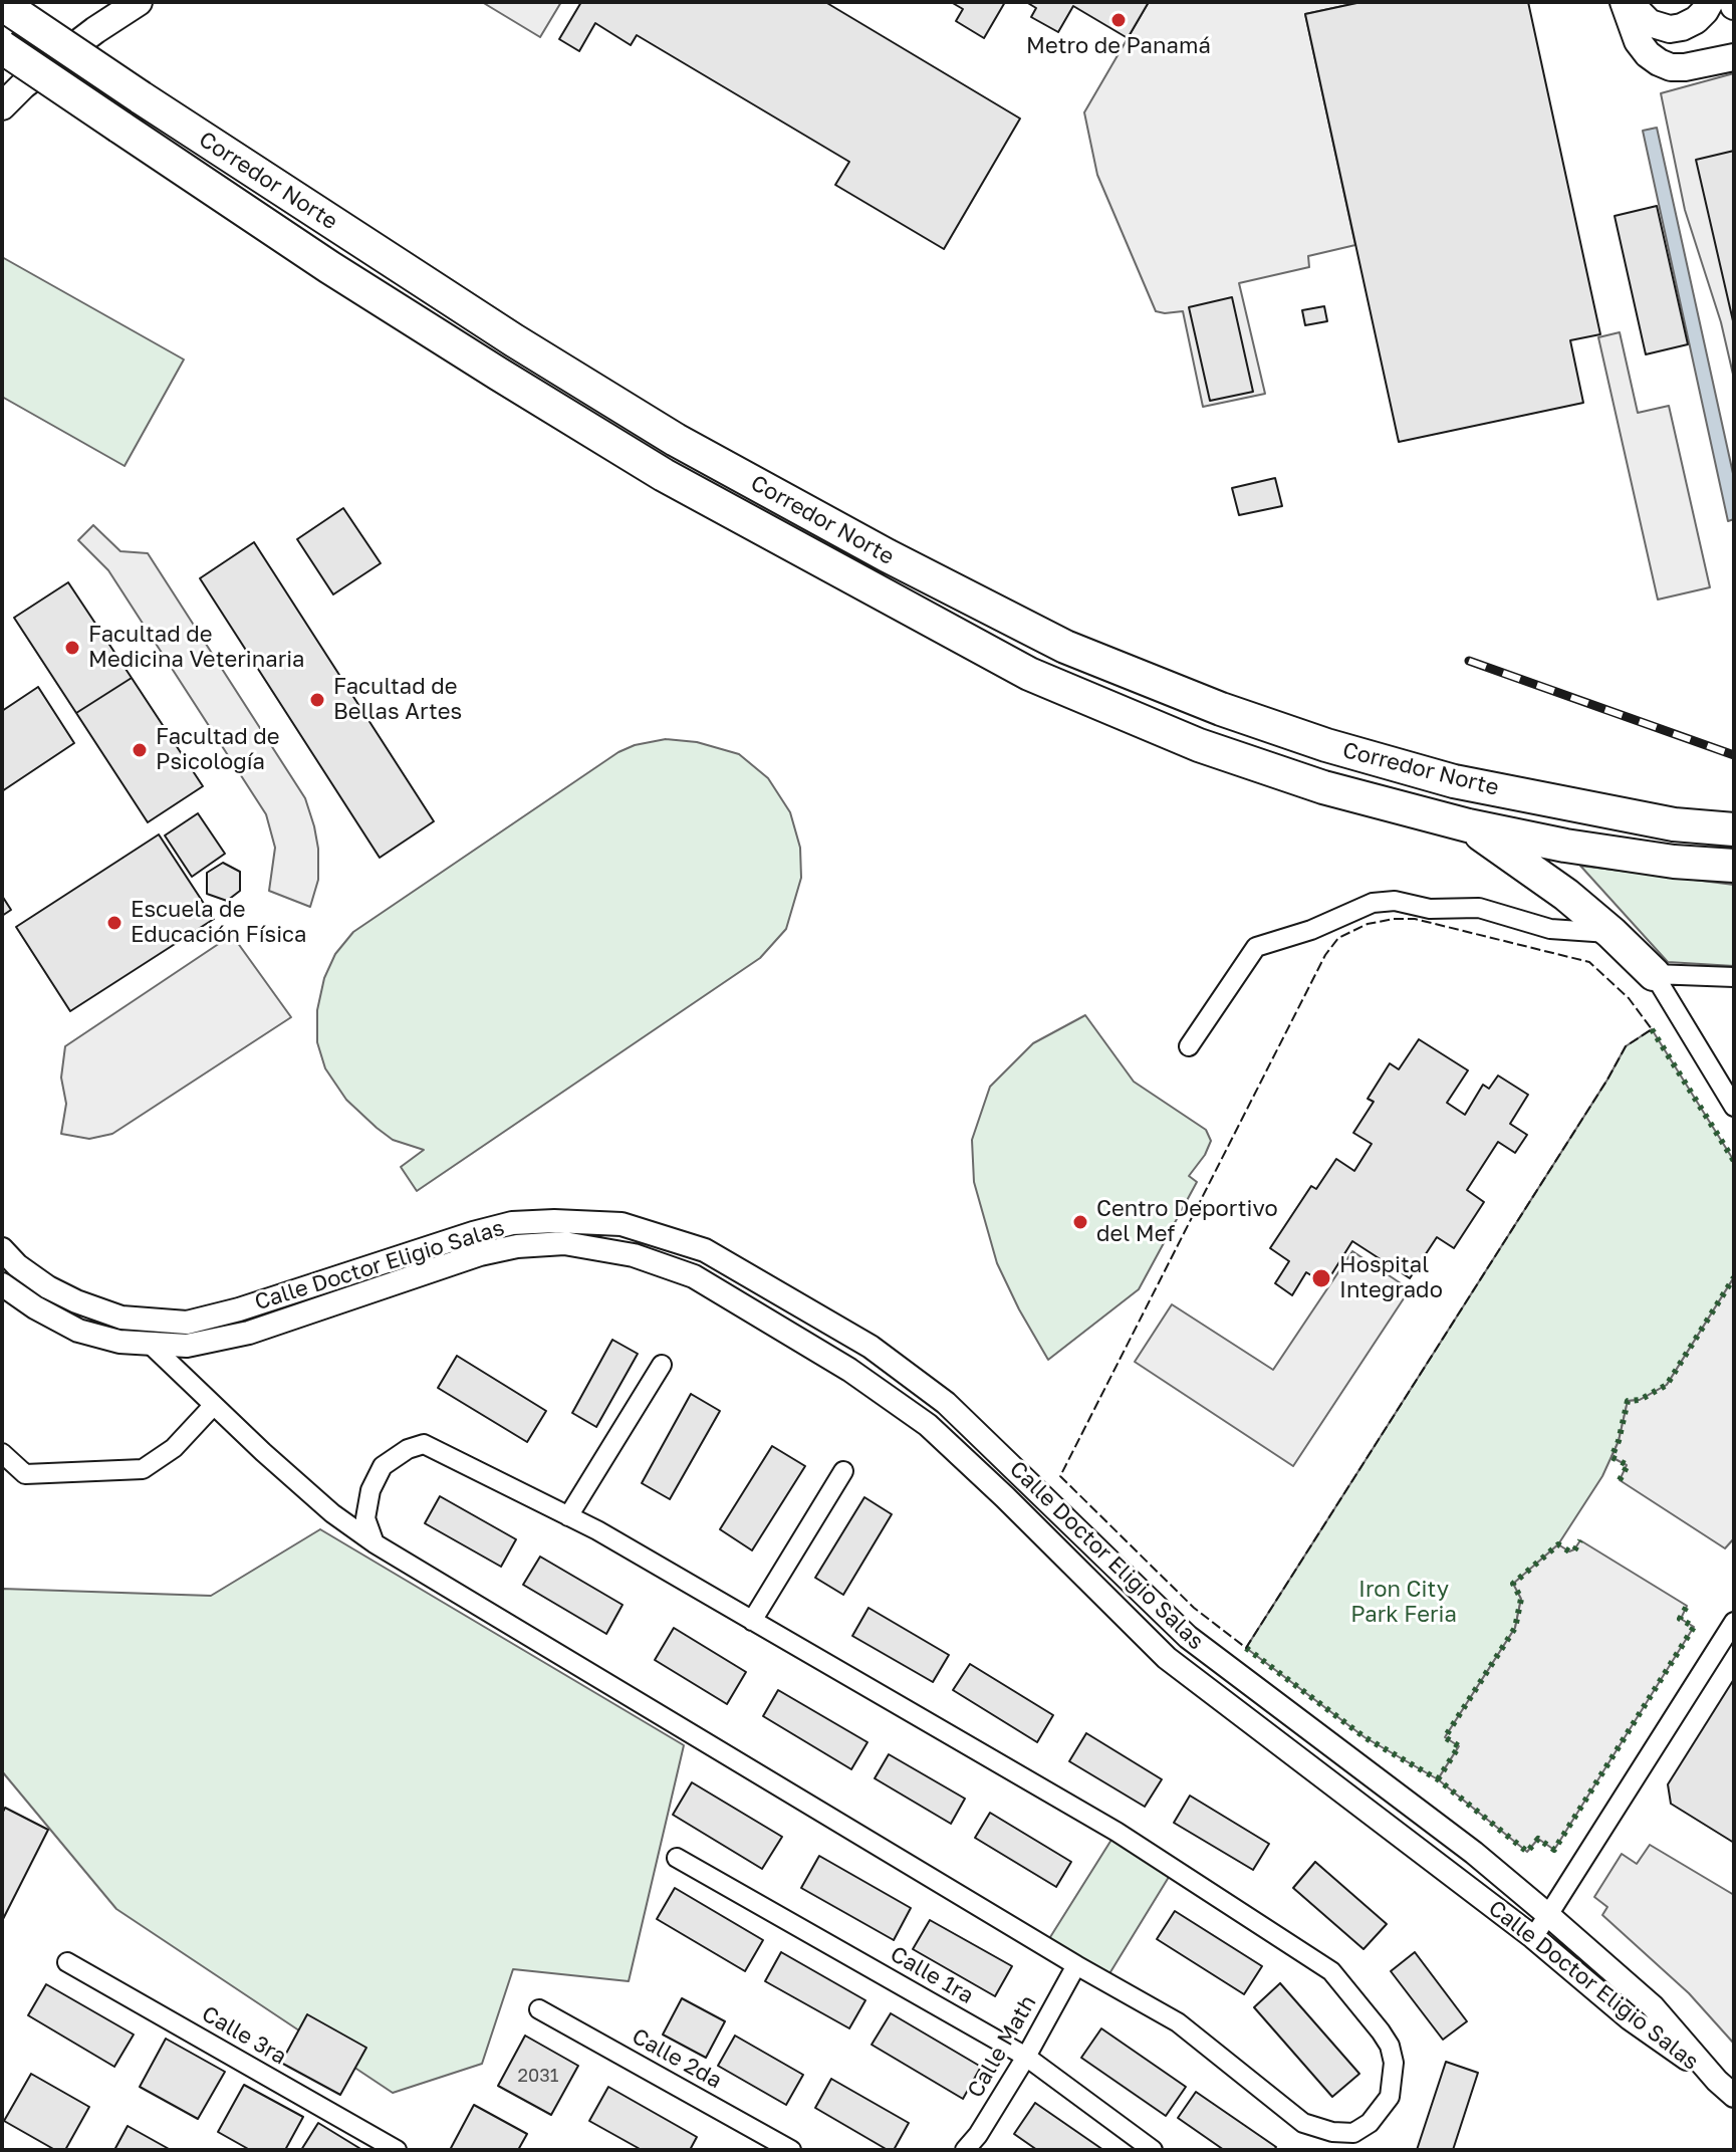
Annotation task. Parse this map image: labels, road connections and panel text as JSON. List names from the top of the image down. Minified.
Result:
{"streets":{"highway":["Corredor Norte"],"street":["Calle Doctor Eligio Salas","Calle 1ra","Calle 3ra","Calle Math","Calle 2da"]},"crossings":[["Calle 1ra","Calle Math"]],"parks":["Iron City Park Feria"],"places":["Metro de Panamá","Facultad de Medicina Veterinaria","Facultad de Bellas Artes","Facultad de Psicología","Escuela de Educación Física","Centro Deportivo del Mef","Hospital Integrado"],"house_numbers":["2031"]}
